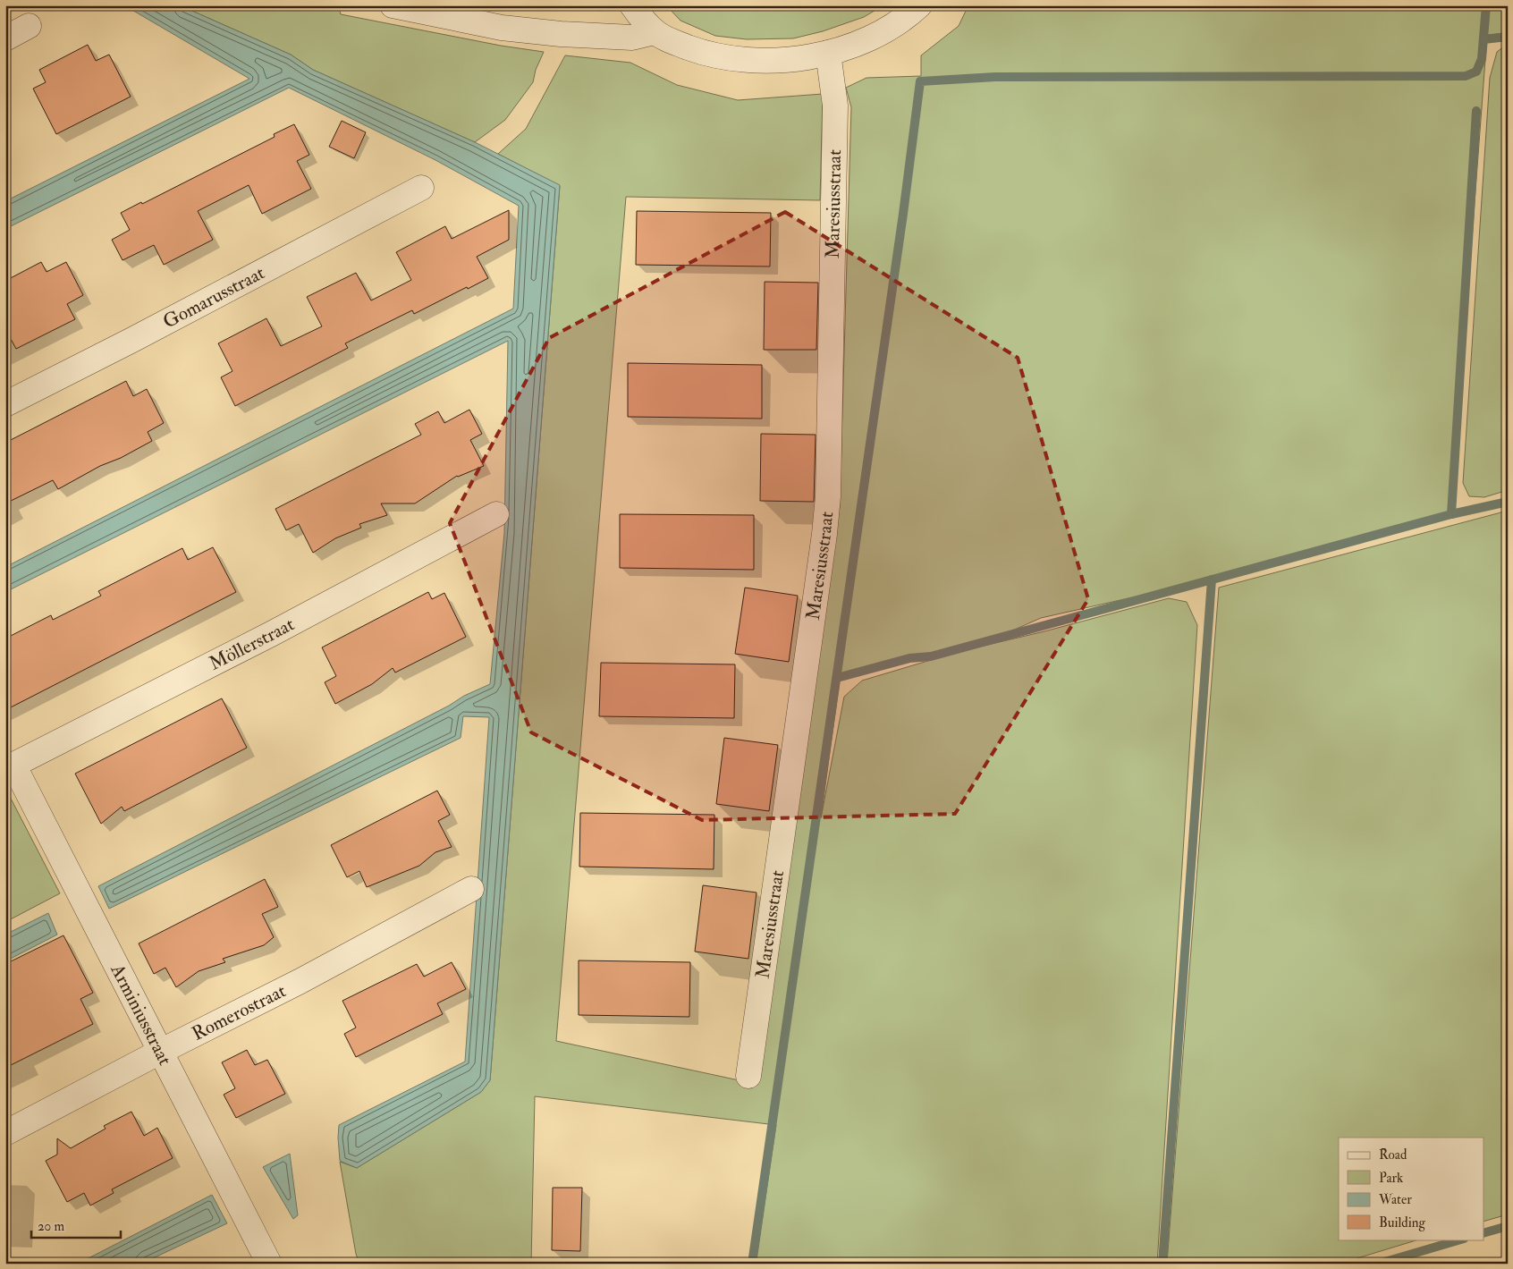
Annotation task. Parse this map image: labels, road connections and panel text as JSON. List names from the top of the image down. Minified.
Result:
{"streets":{"street":["Maresiusstraat","Gomarusstraat","Möllerstraat","Romerostraat","Arminiusstraat"]},"crossings":[["Möllerstraat","Arminiusstraat"],["Romerostraat","Arminiusstraat"]],"legend":["Road","Park","Water","Building"],"scale_bar":"20 m"}
